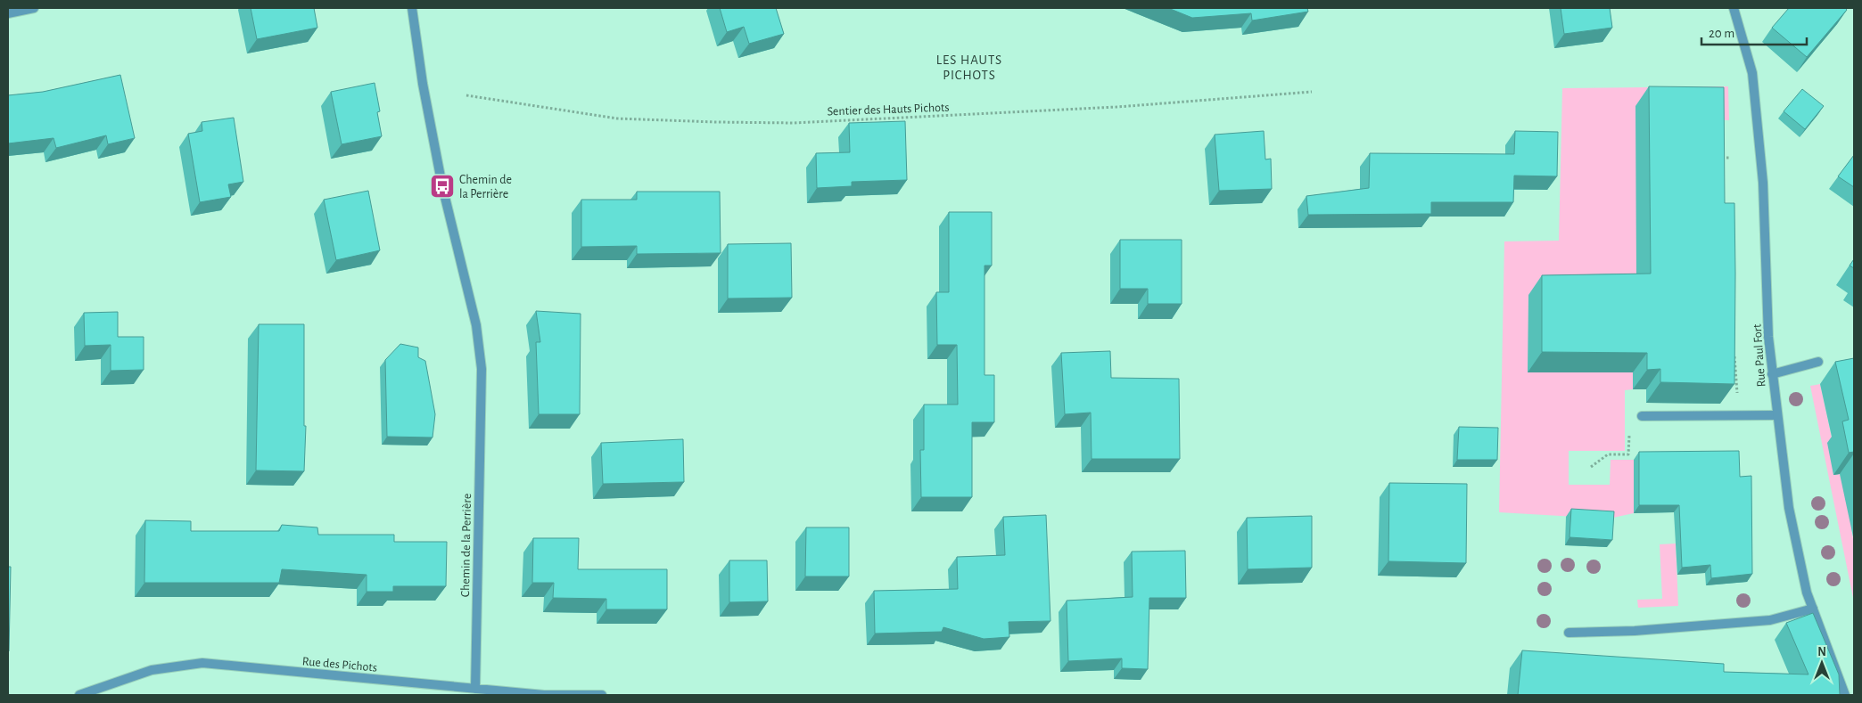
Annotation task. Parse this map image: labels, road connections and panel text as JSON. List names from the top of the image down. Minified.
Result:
{"streets":{"street":["Rue Paul Fort","Chemin de la Perrière","Rue des Pichots"],"path":["Sentier des Hauts Pichots"]},"crossings":[["Chemin de la Perrière","Rue des Pichots"]],"districts":["LES HAUTS PICHOTS"],"places":{"bus stop":["Chemin de la Perrière"]},"scale_bar":"20 m","north":"top"}
